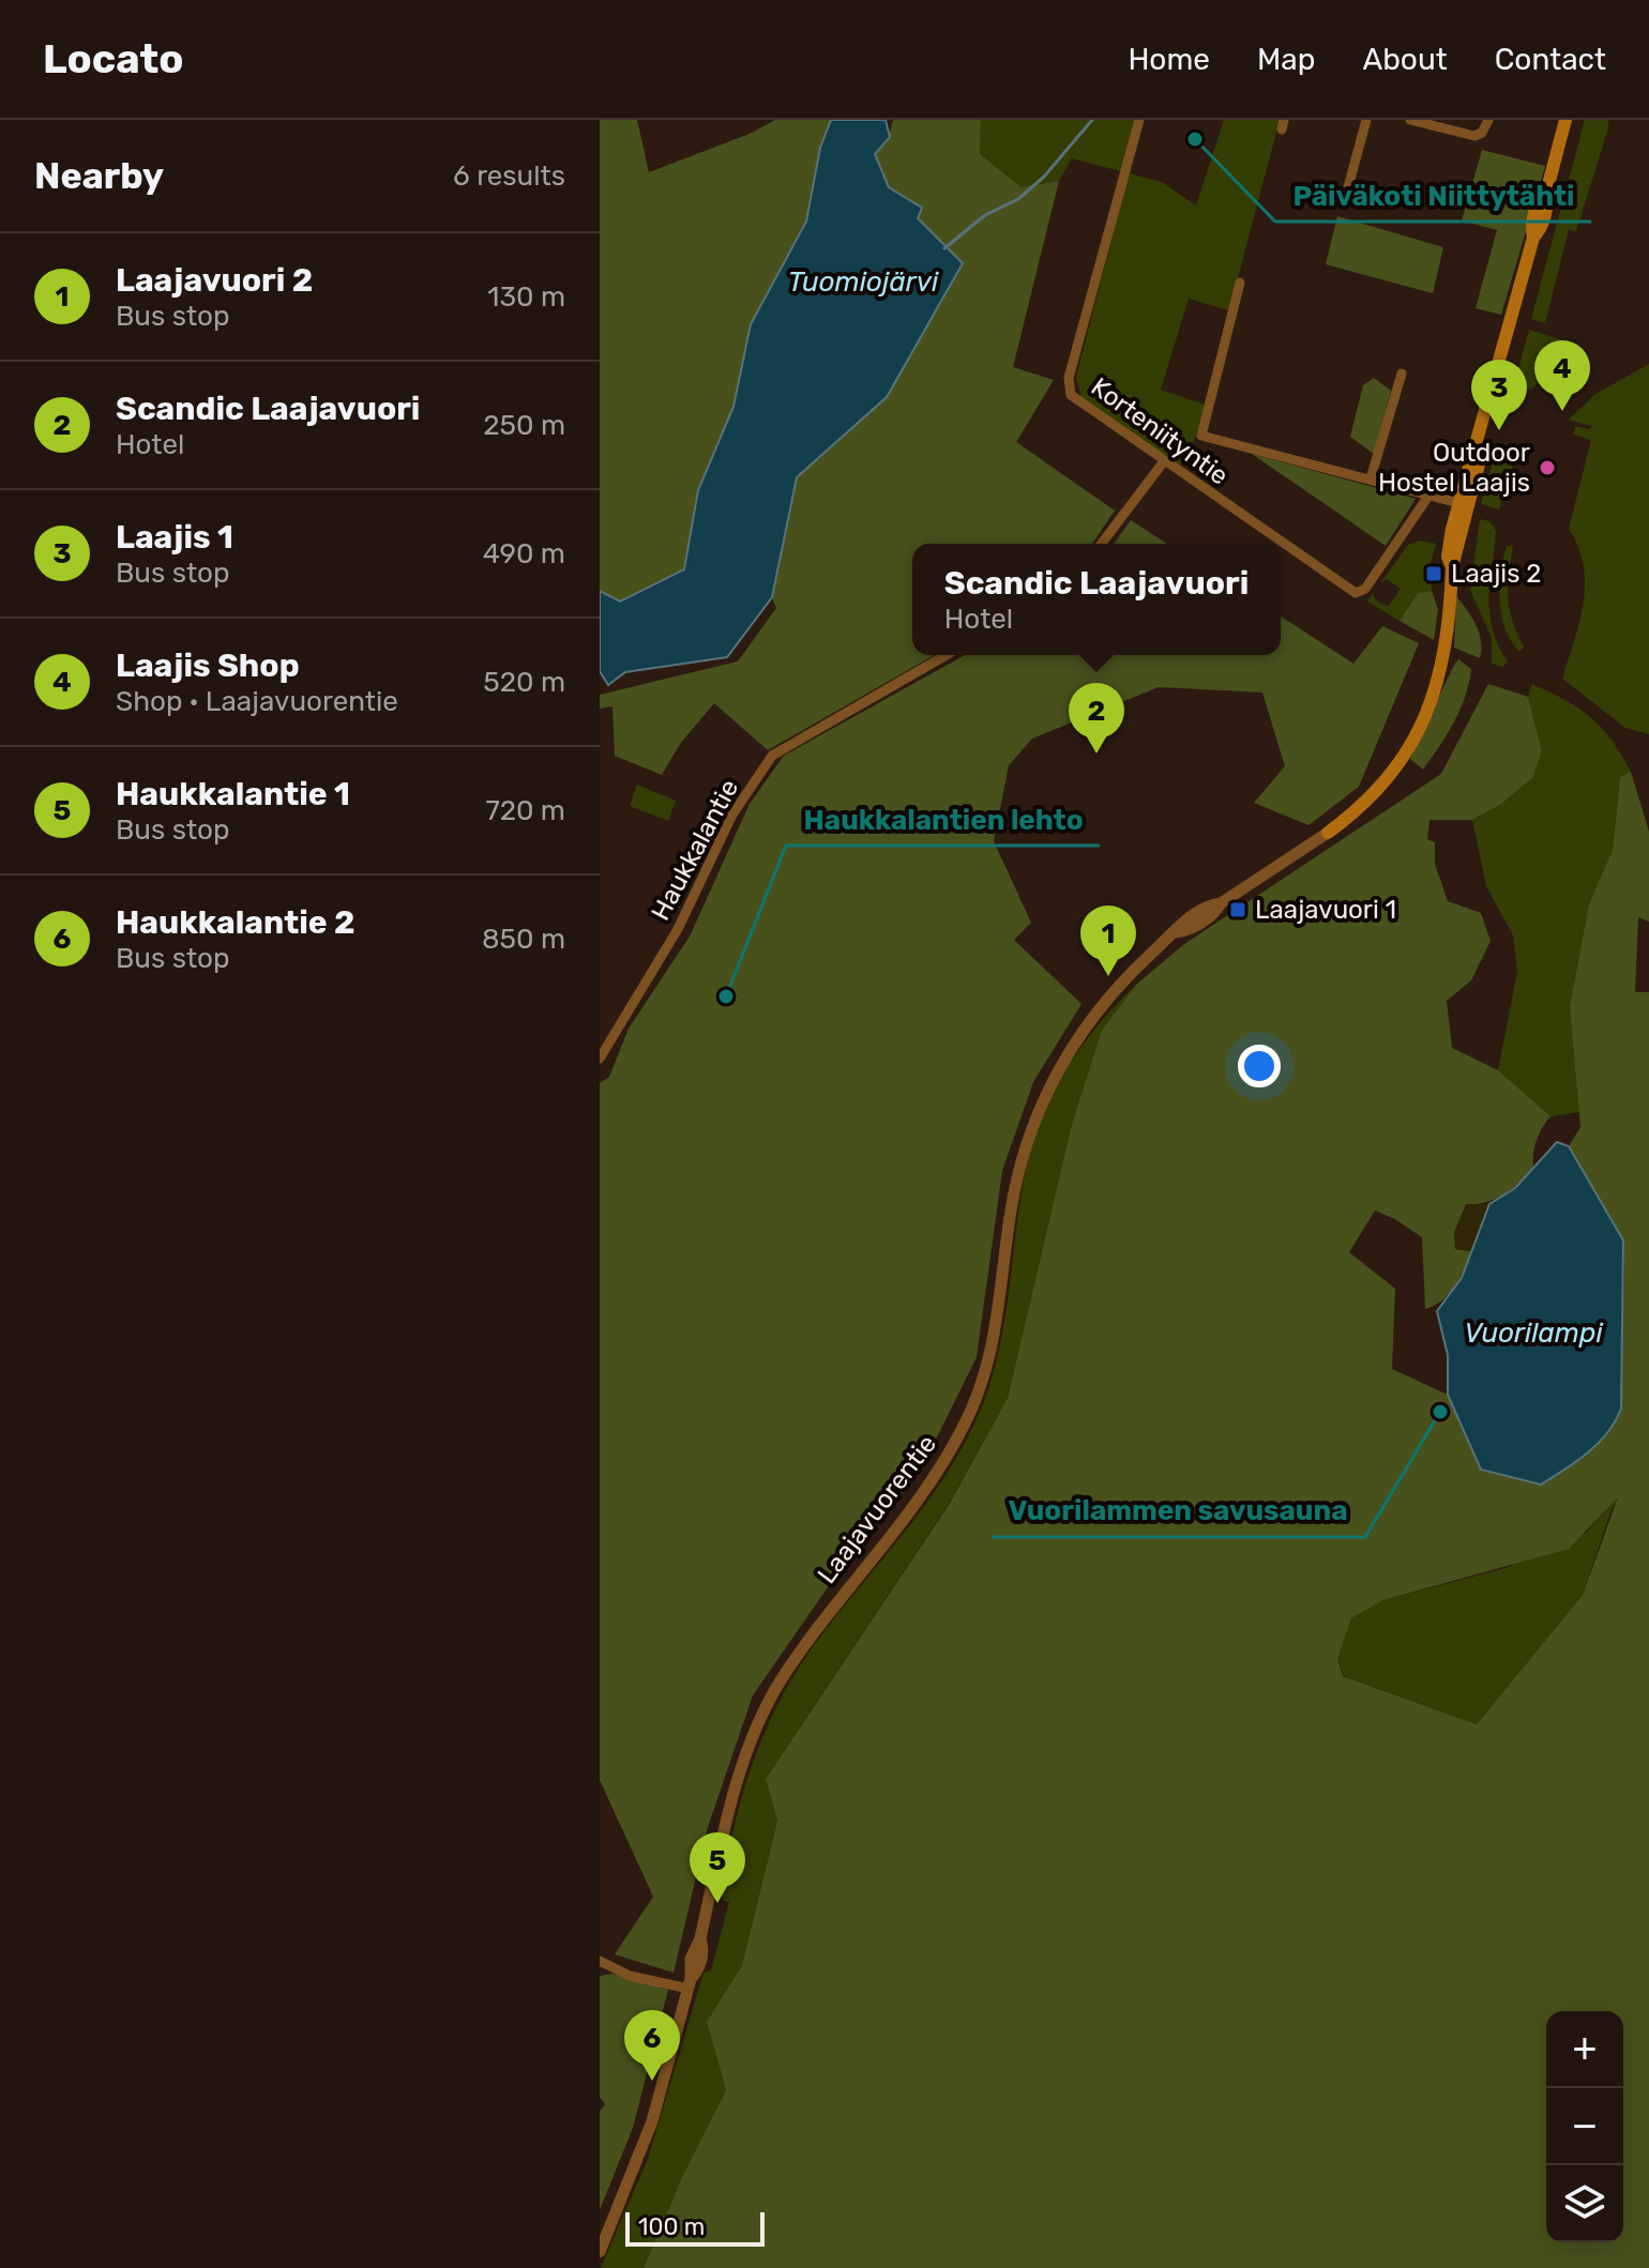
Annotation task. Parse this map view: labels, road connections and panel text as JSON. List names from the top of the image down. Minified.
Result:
{"streets":{"main road":["Laajavuorentie"],"street":["Korteniityntie","Haukkalantie"]},"water":["Tuomiojärvi","Vuorilampi"],"places":{"other":["Päiväkoti Niittytähti","Outdoor Hostel Laajis","Haukkalantien lehto","Vuorilammen savusauna"],"transit":["Laajis 2","Laajavuori 1"]},"scale_bar":"100 m","page":{"header":"Locato","nav":["Home","Map","About","Contact"],"heading":["Nearby","6 results"],"list":[{"mark":"1","name":"Laajavuori 2","note":"Bus stop","value":"130 m"},{"mark":"2","name":"Scandic Laajavuori","note":"Hotel","value":"250 m"},{"mark":"3","name":"Laajis 1","note":"Bus stop","value":"490 m"},{"mark":"4","name":"Laajis Shop","note":"Shop · Laajavuorentie","value":"520 m"},{"mark":"5","name":"Haukkalantie 1","note":"Bus stop","value":"720 m"},{"mark":"6","name":"Haukkalantie 2","note":"Bus stop","value":"850 m"}],"pins":["4","3","2","1","5","6"],"popup":["Scandic Laajavuori","Hotel"],"map_buttons":["+","−"],"scale":"100 m"}}
